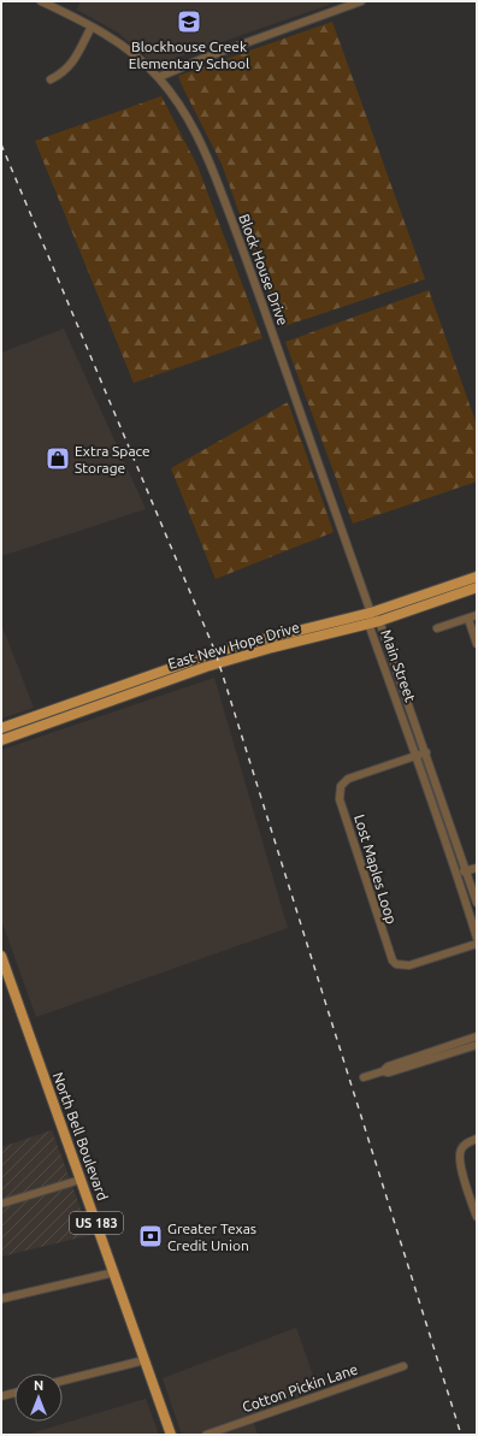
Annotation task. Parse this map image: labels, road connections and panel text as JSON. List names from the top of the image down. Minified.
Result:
{"streets":{"main road":["East New Hope Drive","North Bell Boulevard","US 183"],"street":["Block House Drive","Main Street","Lost Maples Loop","Cotton Pickin Lane"]},"crossings":[["Block House Drive","East New Hope Drive"],["Block House Drive","Main Street"],["East New Hope Drive","Main Street"],["Main Street","Lost Maples Loop"]],"places":{"school or university":["Blockhouse Creek Elementary School"],"shop":["Extra Space Storage"],"bank":["Greater Texas Credit Union"]},"north":"top"}
